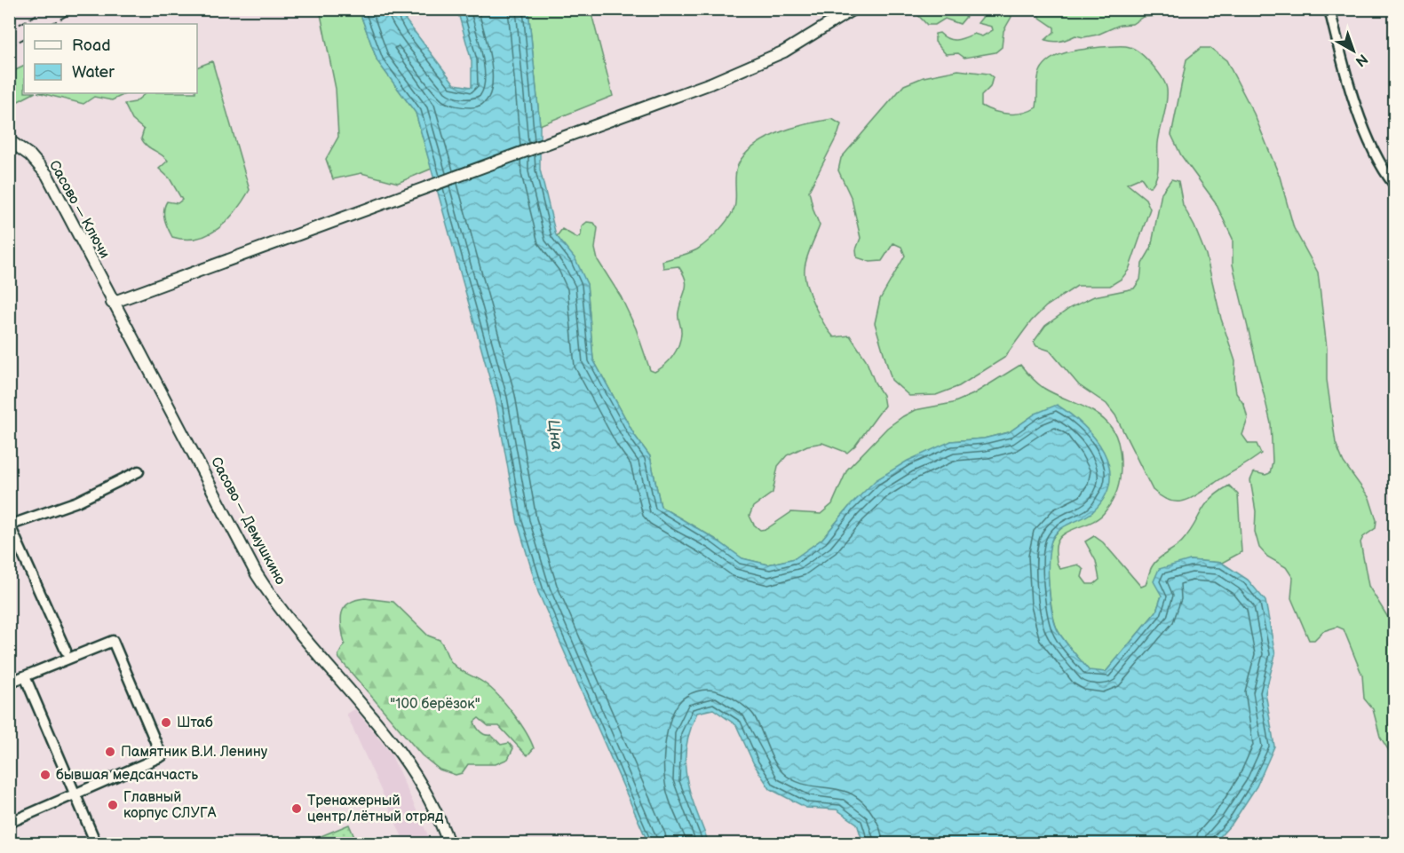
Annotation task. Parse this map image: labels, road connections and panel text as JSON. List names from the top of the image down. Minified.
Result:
{"streets":{"street":["Сасово — Ключи","Сасово — Демушкино"]},"crossings":[["Сасово — Ключи","Сасово — Демушкино"]],"water":["Цна"],"parks":["\"100 берёзок\""],"places":["Штаб","Памятник В.И. Ленину","бывшая медсанчасть","Главный корпус СЛУГА","Тренажерный центр/лётный отряд"],"legend":["Road","Water"],"north":"bottom right"}
